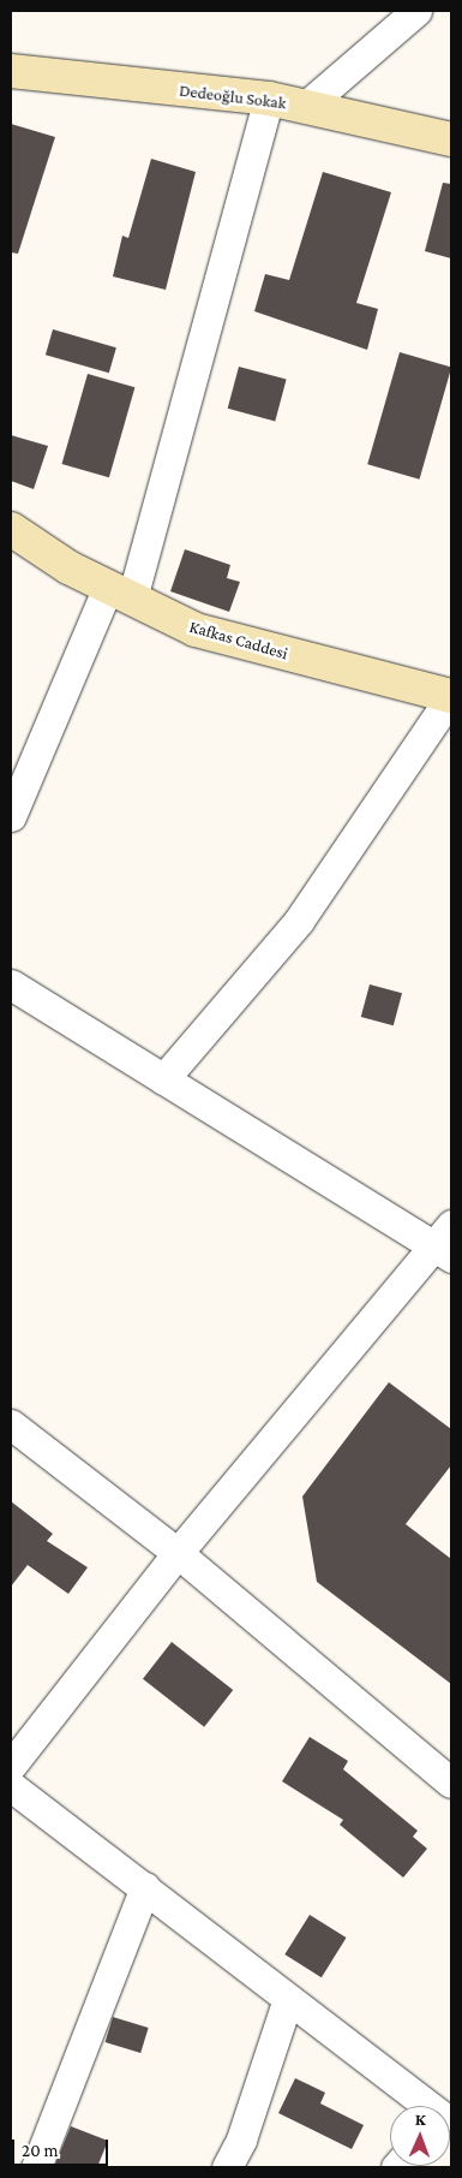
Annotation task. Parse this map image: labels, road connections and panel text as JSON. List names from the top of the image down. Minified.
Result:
{"streets":{"street":["Dedeoğlu Sokak","Kafkas Caddesi"]},"scale_bar":"20 m","north":"top"}
